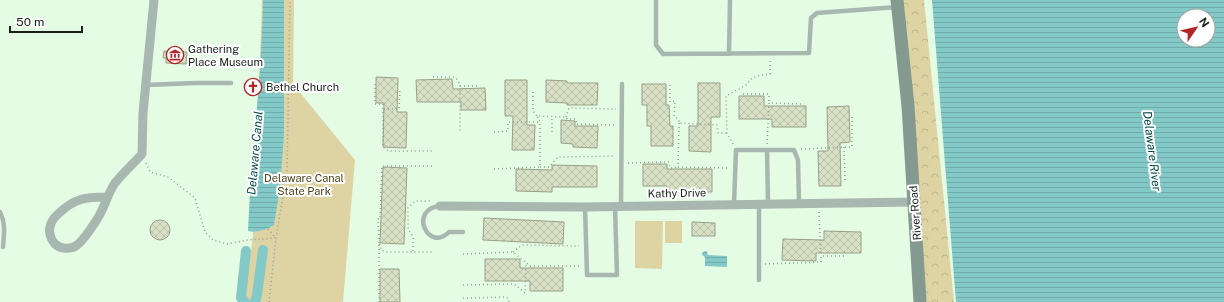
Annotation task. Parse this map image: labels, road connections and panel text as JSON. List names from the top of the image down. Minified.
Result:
{"streets":{"main road":["River Road"],"street":["Kathy Drive"]},"crossings":[["Kathy Drive","River Road"]],"water":["Delaware River","Delaware Canal"],"parks":["Delaware Canal State Park"],"places":{"museum":["Gathering Place Museum"],"church":["Bethel Church"]},"scale_bar":"50 m","north":"top right"}
